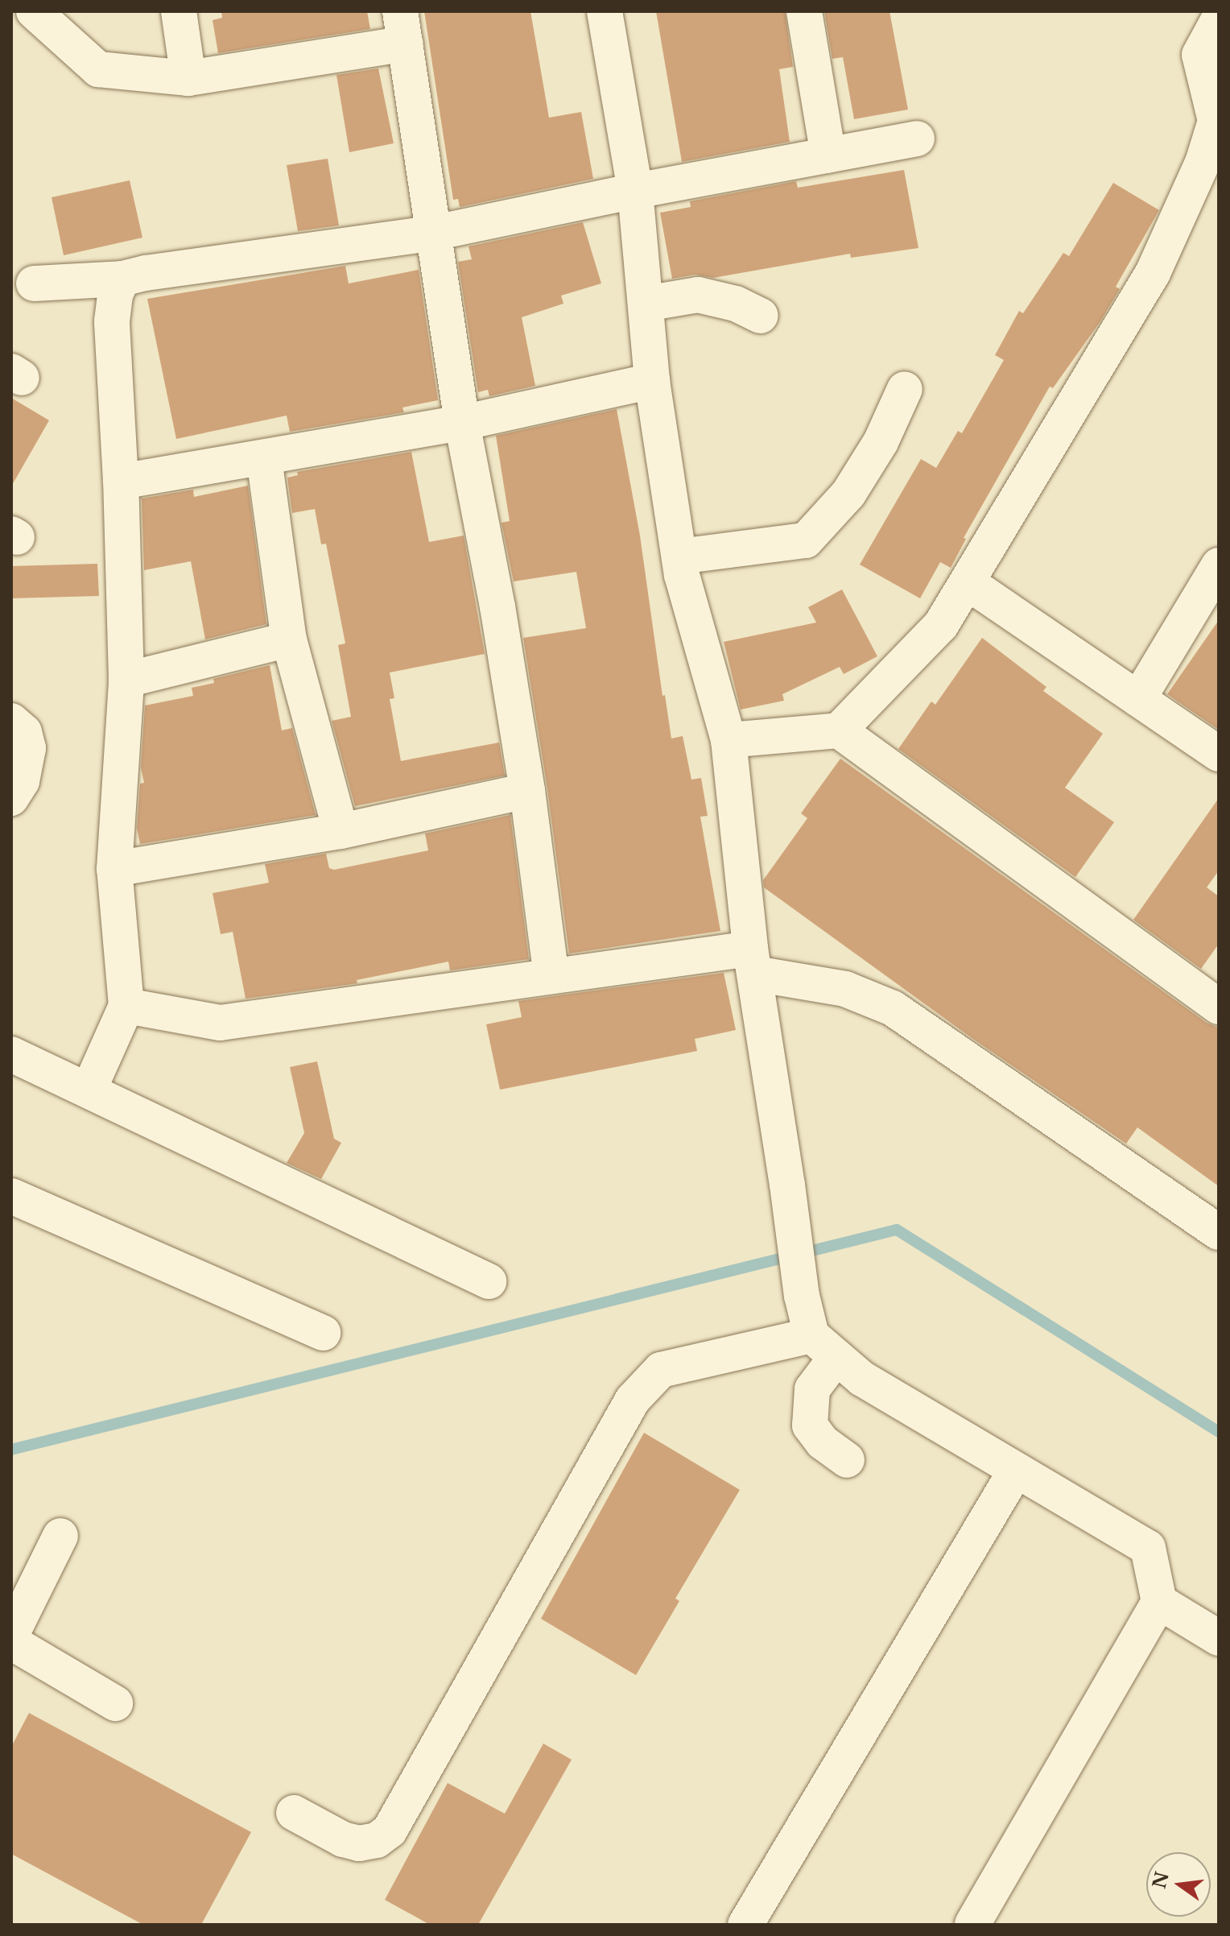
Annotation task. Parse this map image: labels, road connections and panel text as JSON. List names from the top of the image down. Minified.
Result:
{"north":"left"}
